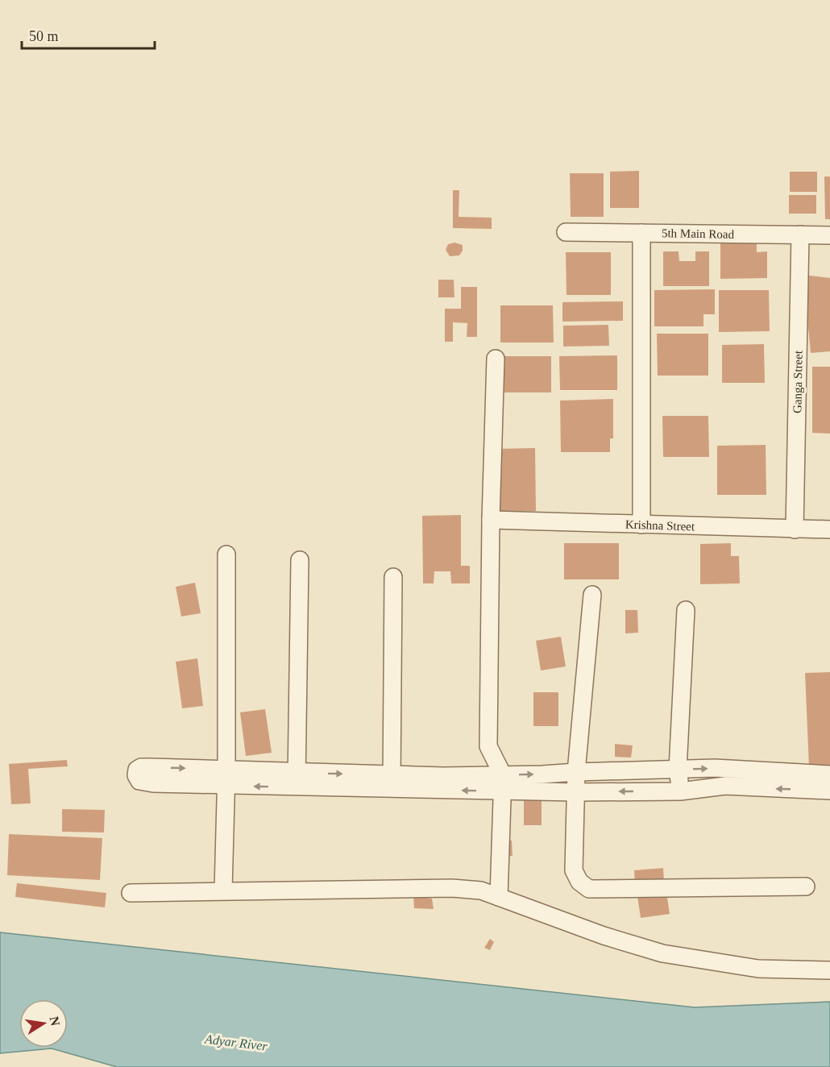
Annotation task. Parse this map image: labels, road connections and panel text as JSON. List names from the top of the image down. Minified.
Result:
{"streets":{"street":["5th Main Road","Ganga Street","Krishna Street"]},"crossings":[["5th Main Road","Ganga Street"],["Ganga Street","Krishna Street"]],"water":["Adyar River"],"scale_bar":"50 m","north":"right"}
